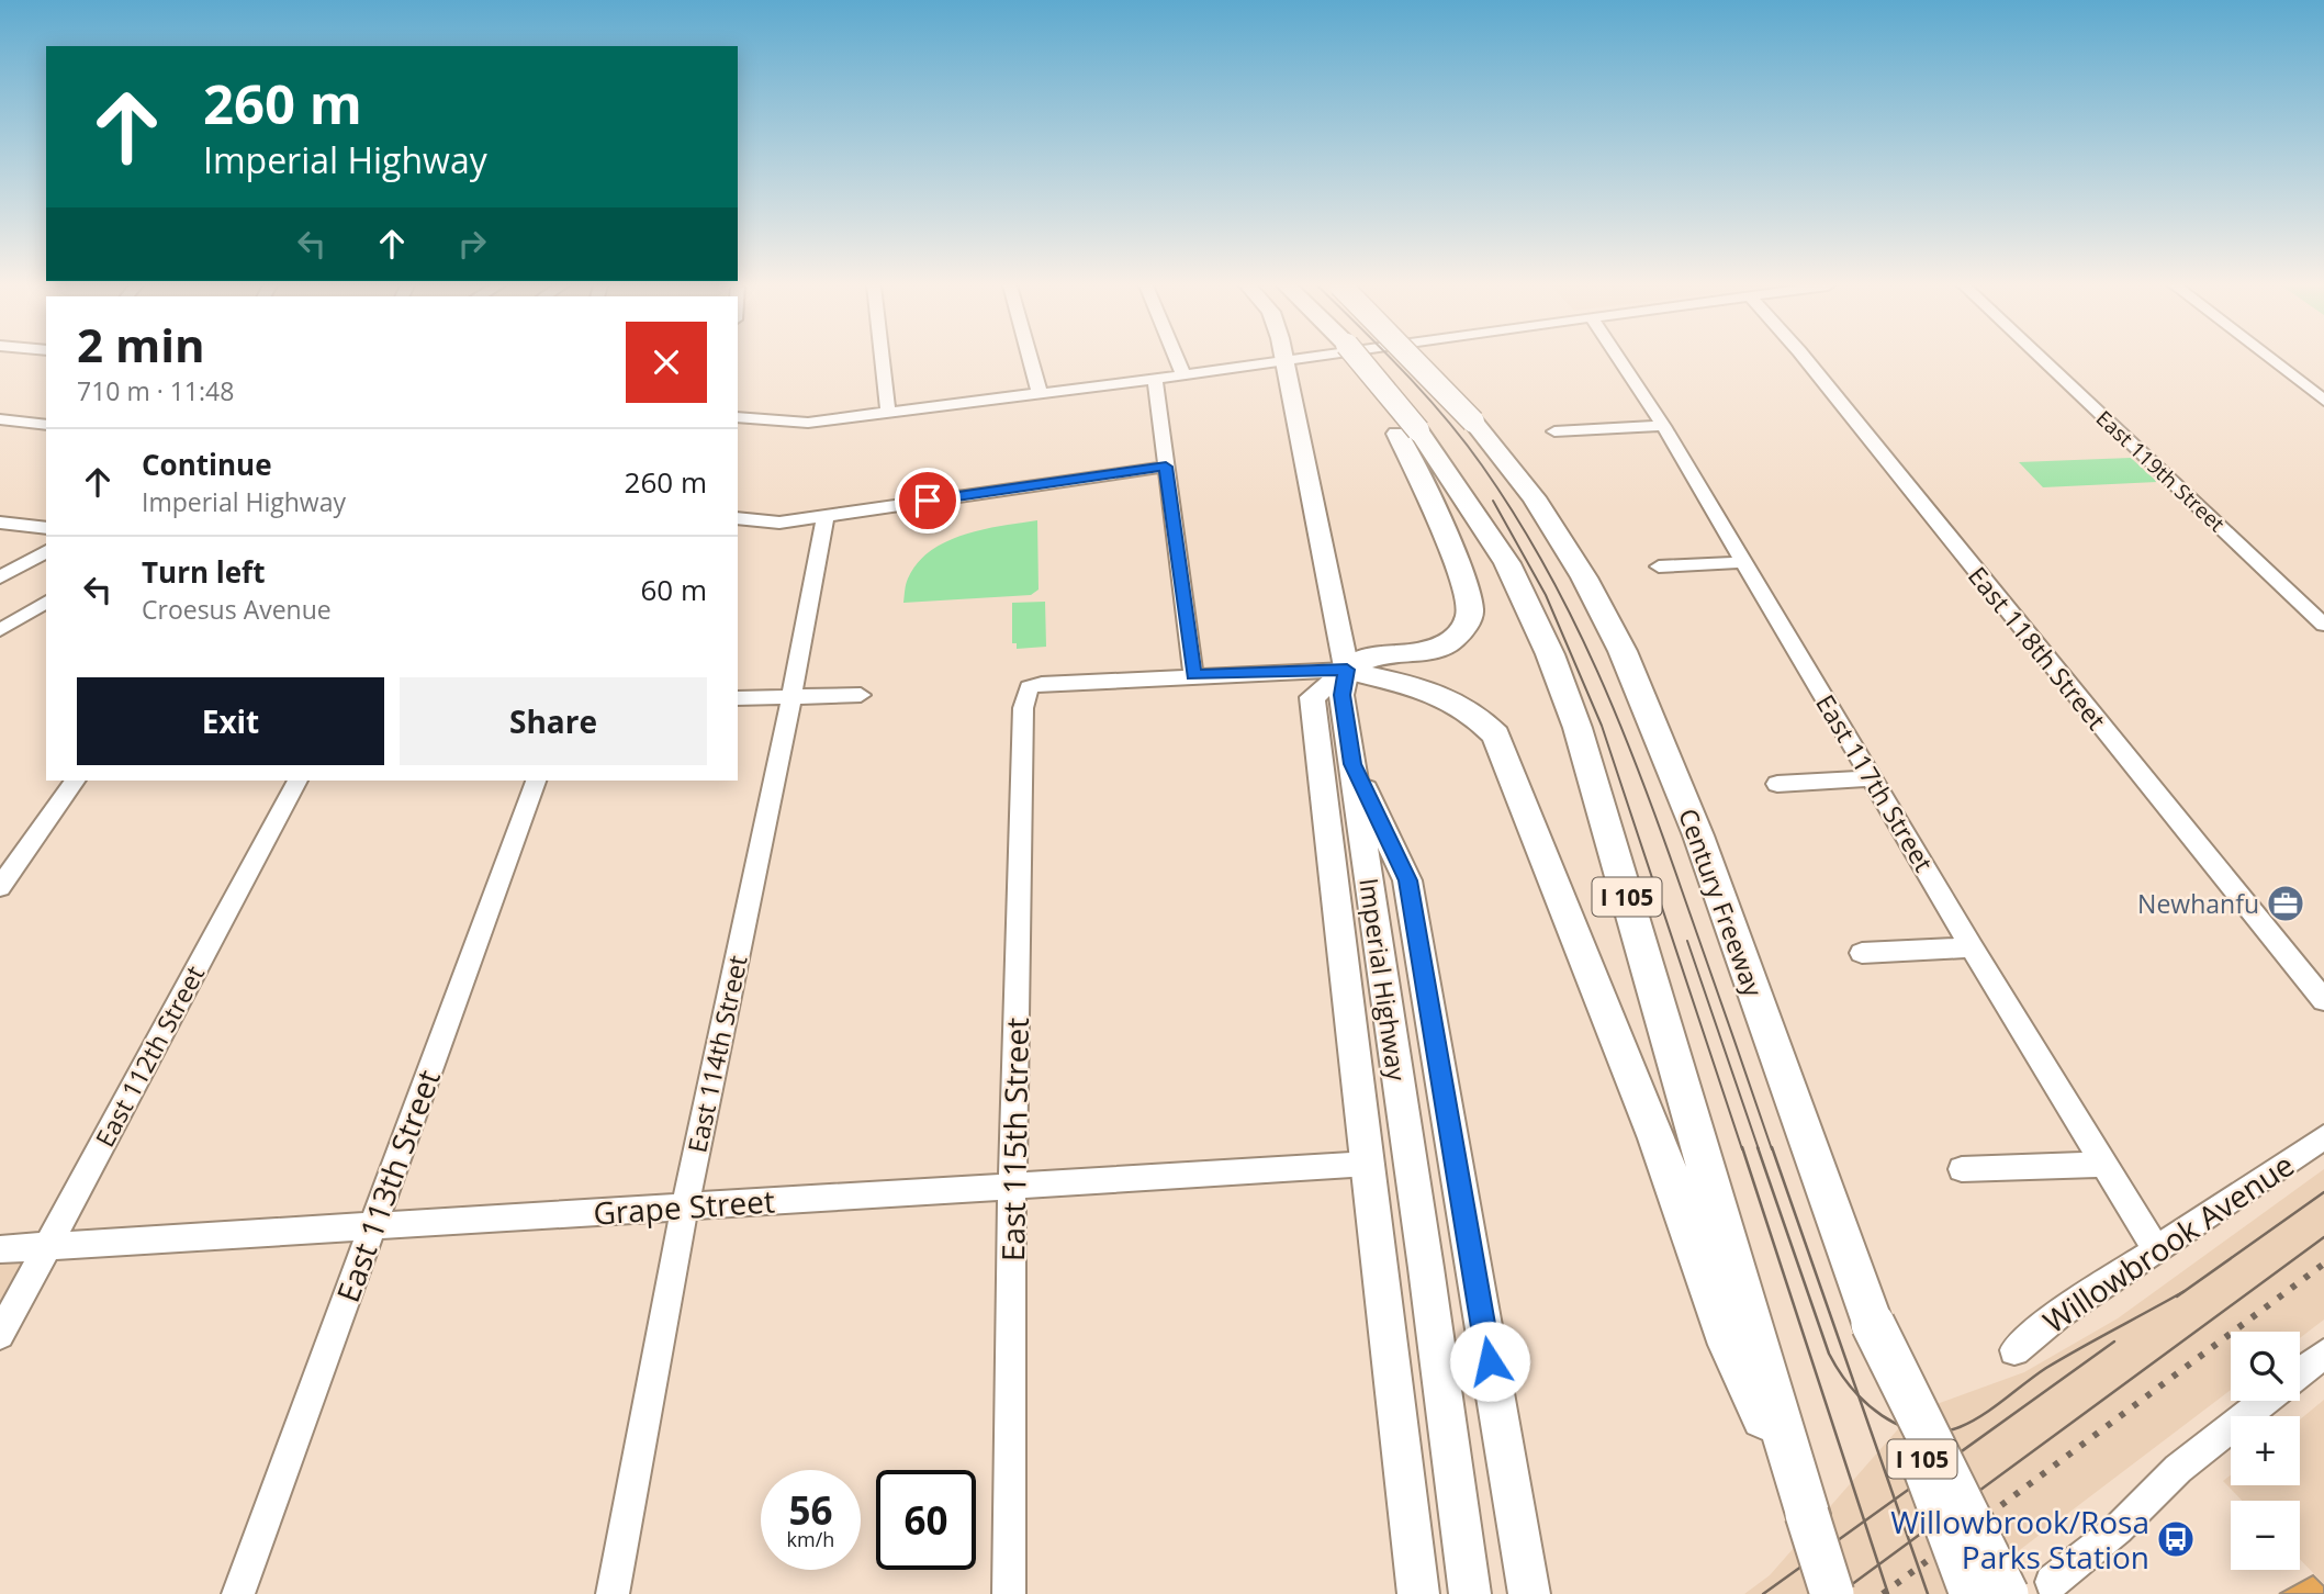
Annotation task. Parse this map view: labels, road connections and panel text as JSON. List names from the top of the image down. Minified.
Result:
{"streets":{"highway":["I 105","Century Freeway"],"main road":["Imperial Highway"],"street":["East 119th Street","East 118th Street","East 117th Street","East 114th Street","East 112th Street","East 115th Street","East 113th Street","Grape Street","Willowbrook Avenue"]},"crossings":[["East 117th Street","Willowbrook Avenue"],["East 114th Street","Grape Street"],["East 112th Street","Grape Street"],["East 115th Street","Grape Street"],["East 113th Street","Grape Street"]],"places":{"office":["Newhanfu"],"bus stop":["Willowbrook/Rosa Parks Station"]},"page":{"turn":["260 m","Imperial Highway"],"heading":["2 min","710 m · 11:48"],"list":[{"name":"Continue","note":"Imperial Highway","value":"260 m"},{"name":"Turn left","note":"Croesus Avenue","value":"60 m"}],"buttons":["Exit","Share"],"map_buttons":["+","−"],"speed":"56 km/h","limit":"60"}}
